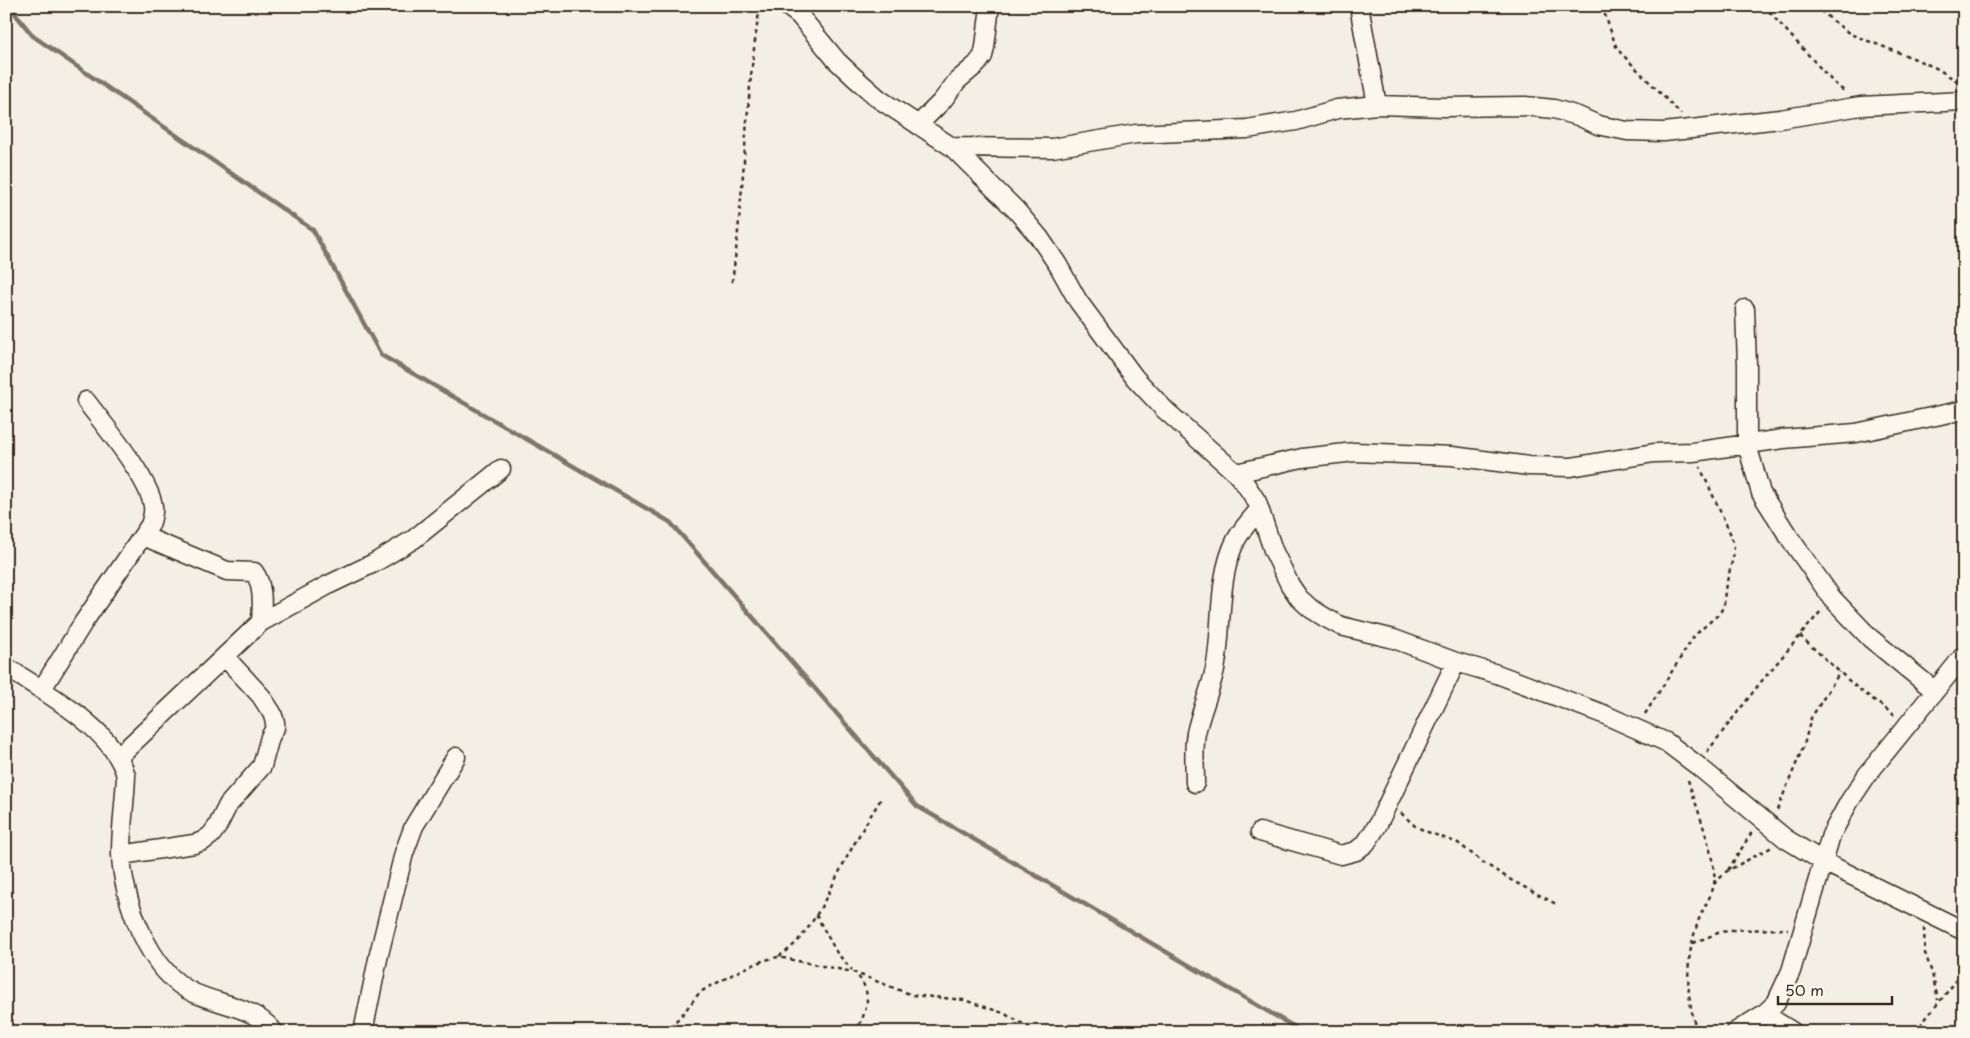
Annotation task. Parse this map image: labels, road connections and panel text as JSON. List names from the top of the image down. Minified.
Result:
{"scale_bar":"50 m"}
